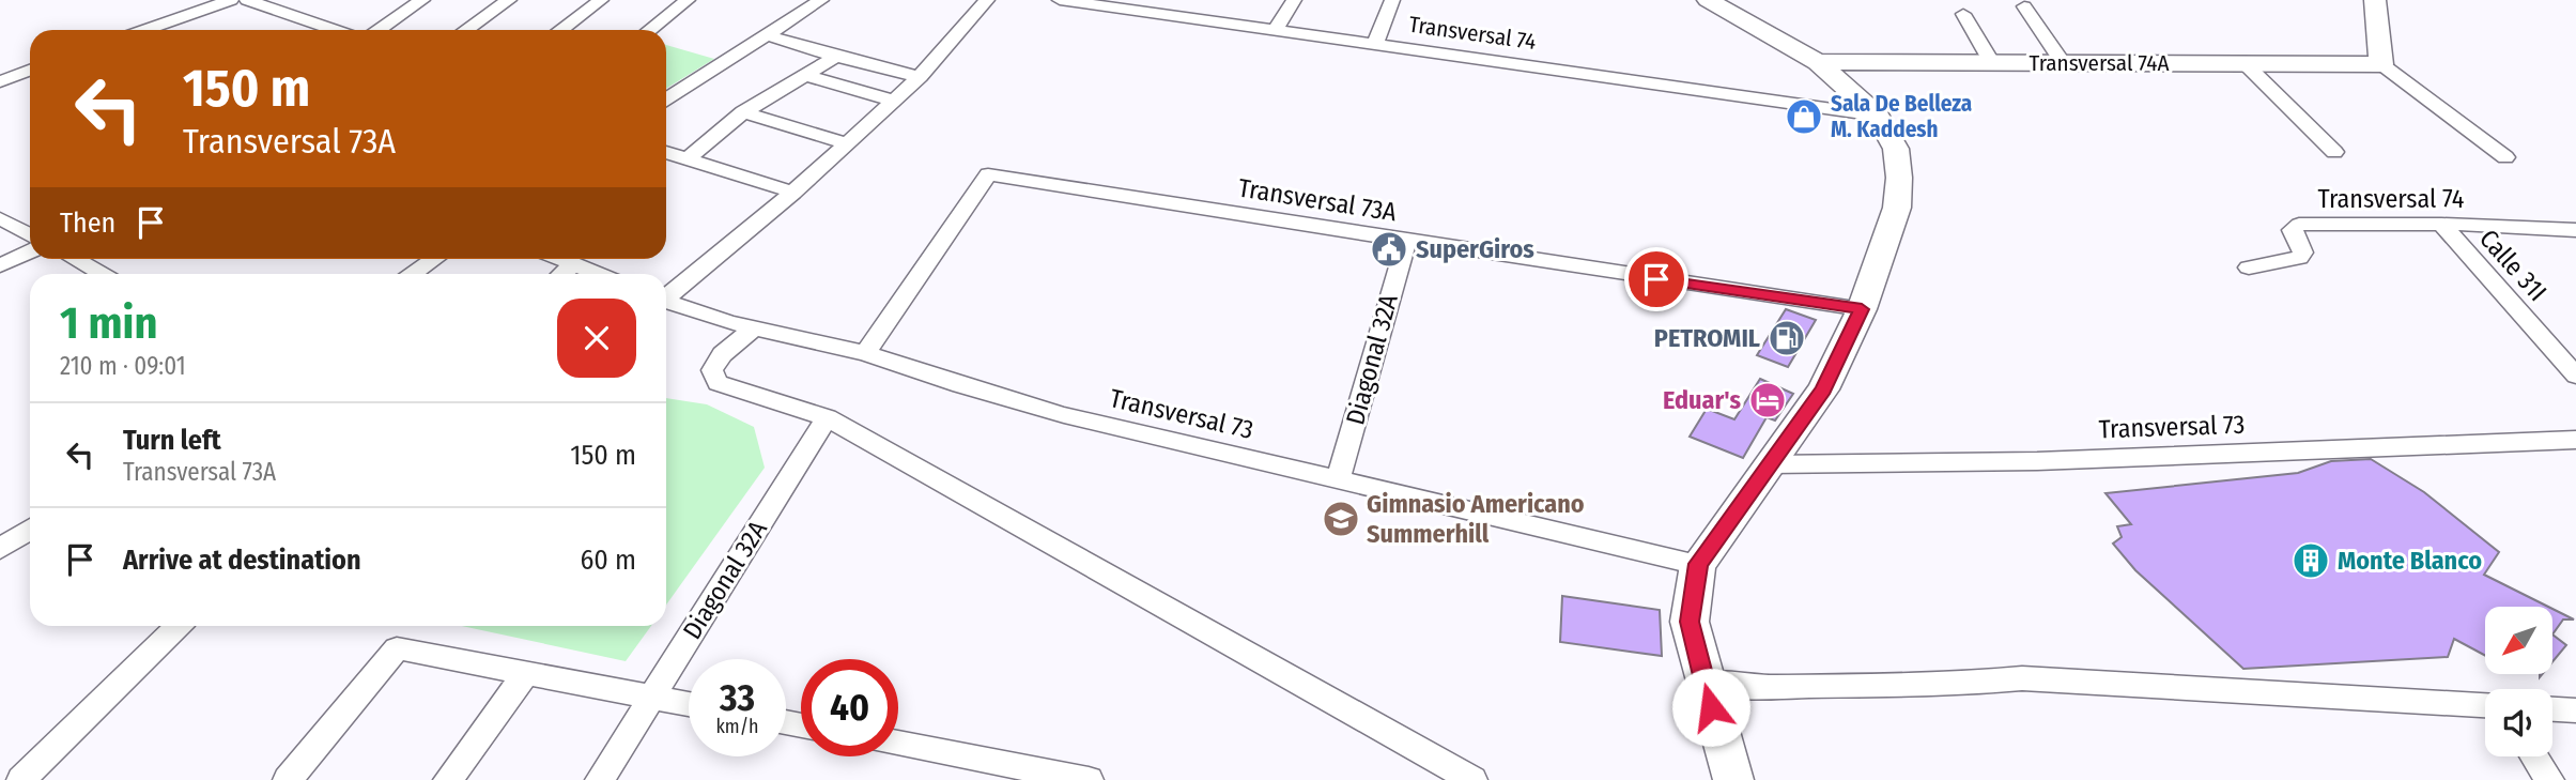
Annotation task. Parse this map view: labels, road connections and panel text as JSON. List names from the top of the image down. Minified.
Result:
{"streets":{"street":["Transversal 74","Transversal 74A","Transversal 73A","Calle 31I","Diagonal 32A","Transversal 73"]},"crossings":[["Transversal 74","Calle 31I"],["Transversal 73A","Diagonal 32A"],["Transversal 73A","Transversal 73"],["Diagonal 32A","Transversal 73"]],"places":{"shop":["Sala De Belleza M. Kaddesh"],"public building":["SuperGiros"],"fuel station":["PETROMIL"],"hotel":["Eduar's"],"school or university":["Gimnasio Americano Summerhill"],"building":["Monte Blanco"]},"north":"bottom left","page":{"turn":["150 m","Transversal 73A"],"then":"Then","heading":["1 min","210 m · 09:01"],"list":[{"name":"Turn left","note":"Transversal 73A","value":"150 m"},{"name":"Arrive at destination","value":"60 m"}],"speed":"33 km/h","limit":"40"}}
